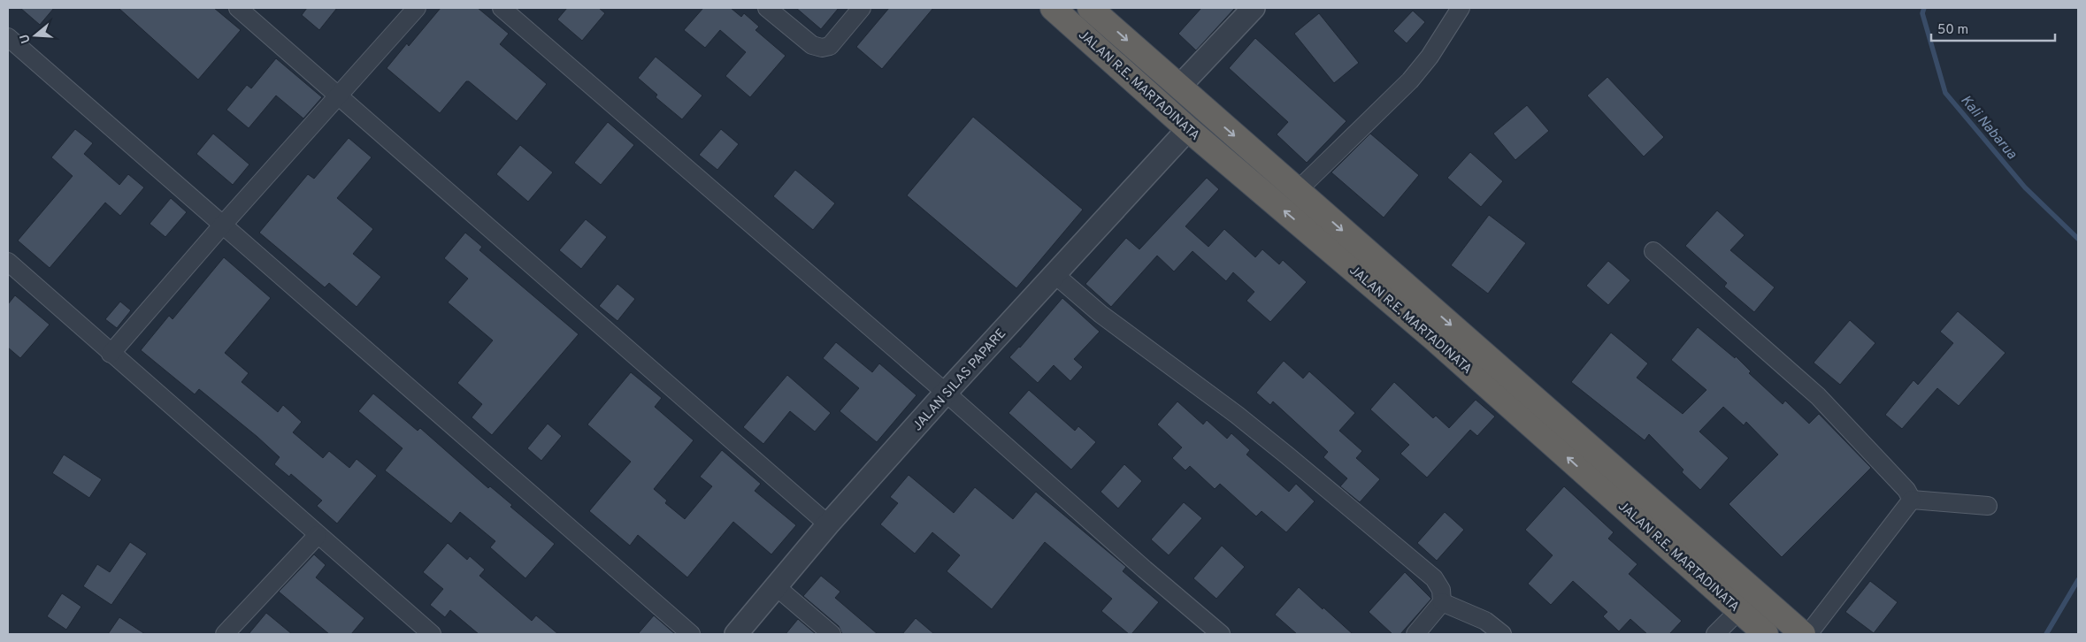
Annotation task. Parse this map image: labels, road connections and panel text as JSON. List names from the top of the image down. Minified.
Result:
{"streets":{"highway":["JALAN R.E. MARTADINATA"],"street":["JALAN SILAS PAPARE"]},"crossings":[["JALAN R.E. MARTADINATA","JALAN SILAS PAPARE"]],"water":["Kali Nabarua"],"scale_bar":"50 m","north":"left"}
